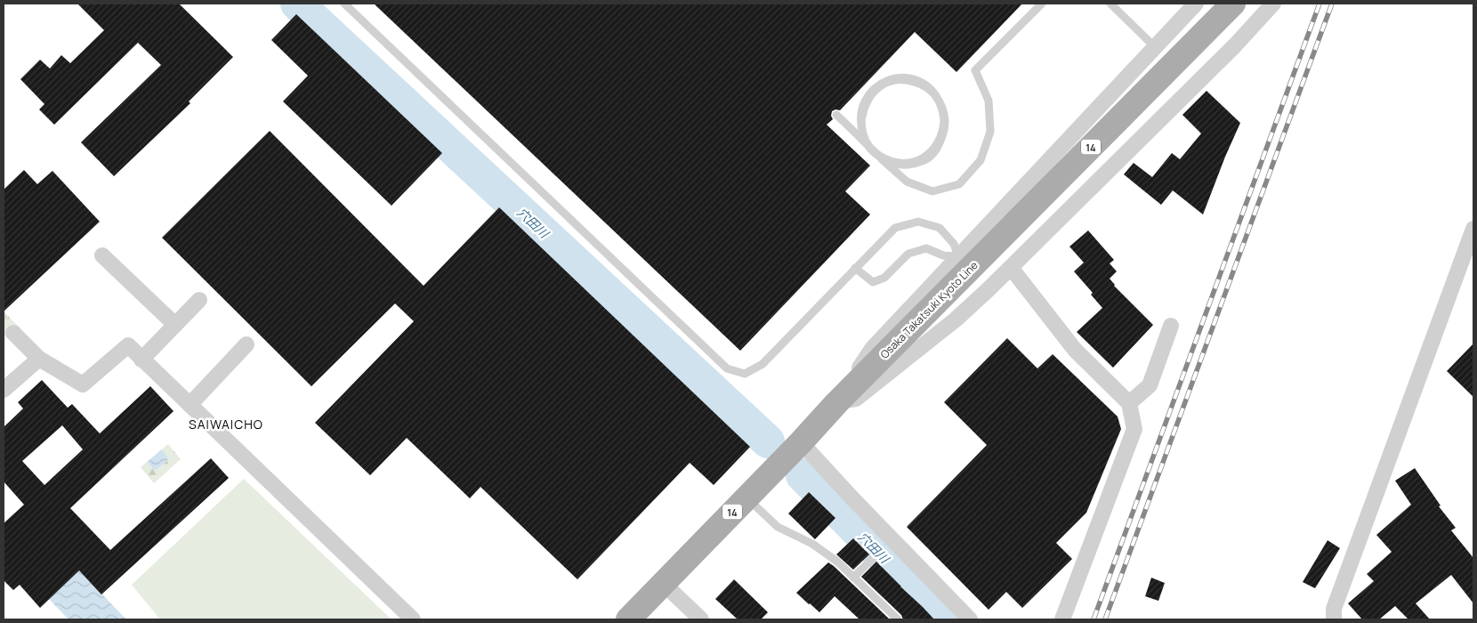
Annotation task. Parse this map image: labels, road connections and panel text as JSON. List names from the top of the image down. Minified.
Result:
{"streets":{"main road":["14","Osaka Takatsuki Kyoto Line"]},"districts":["SAIWAICHO"],"water":["穴田川"]}
